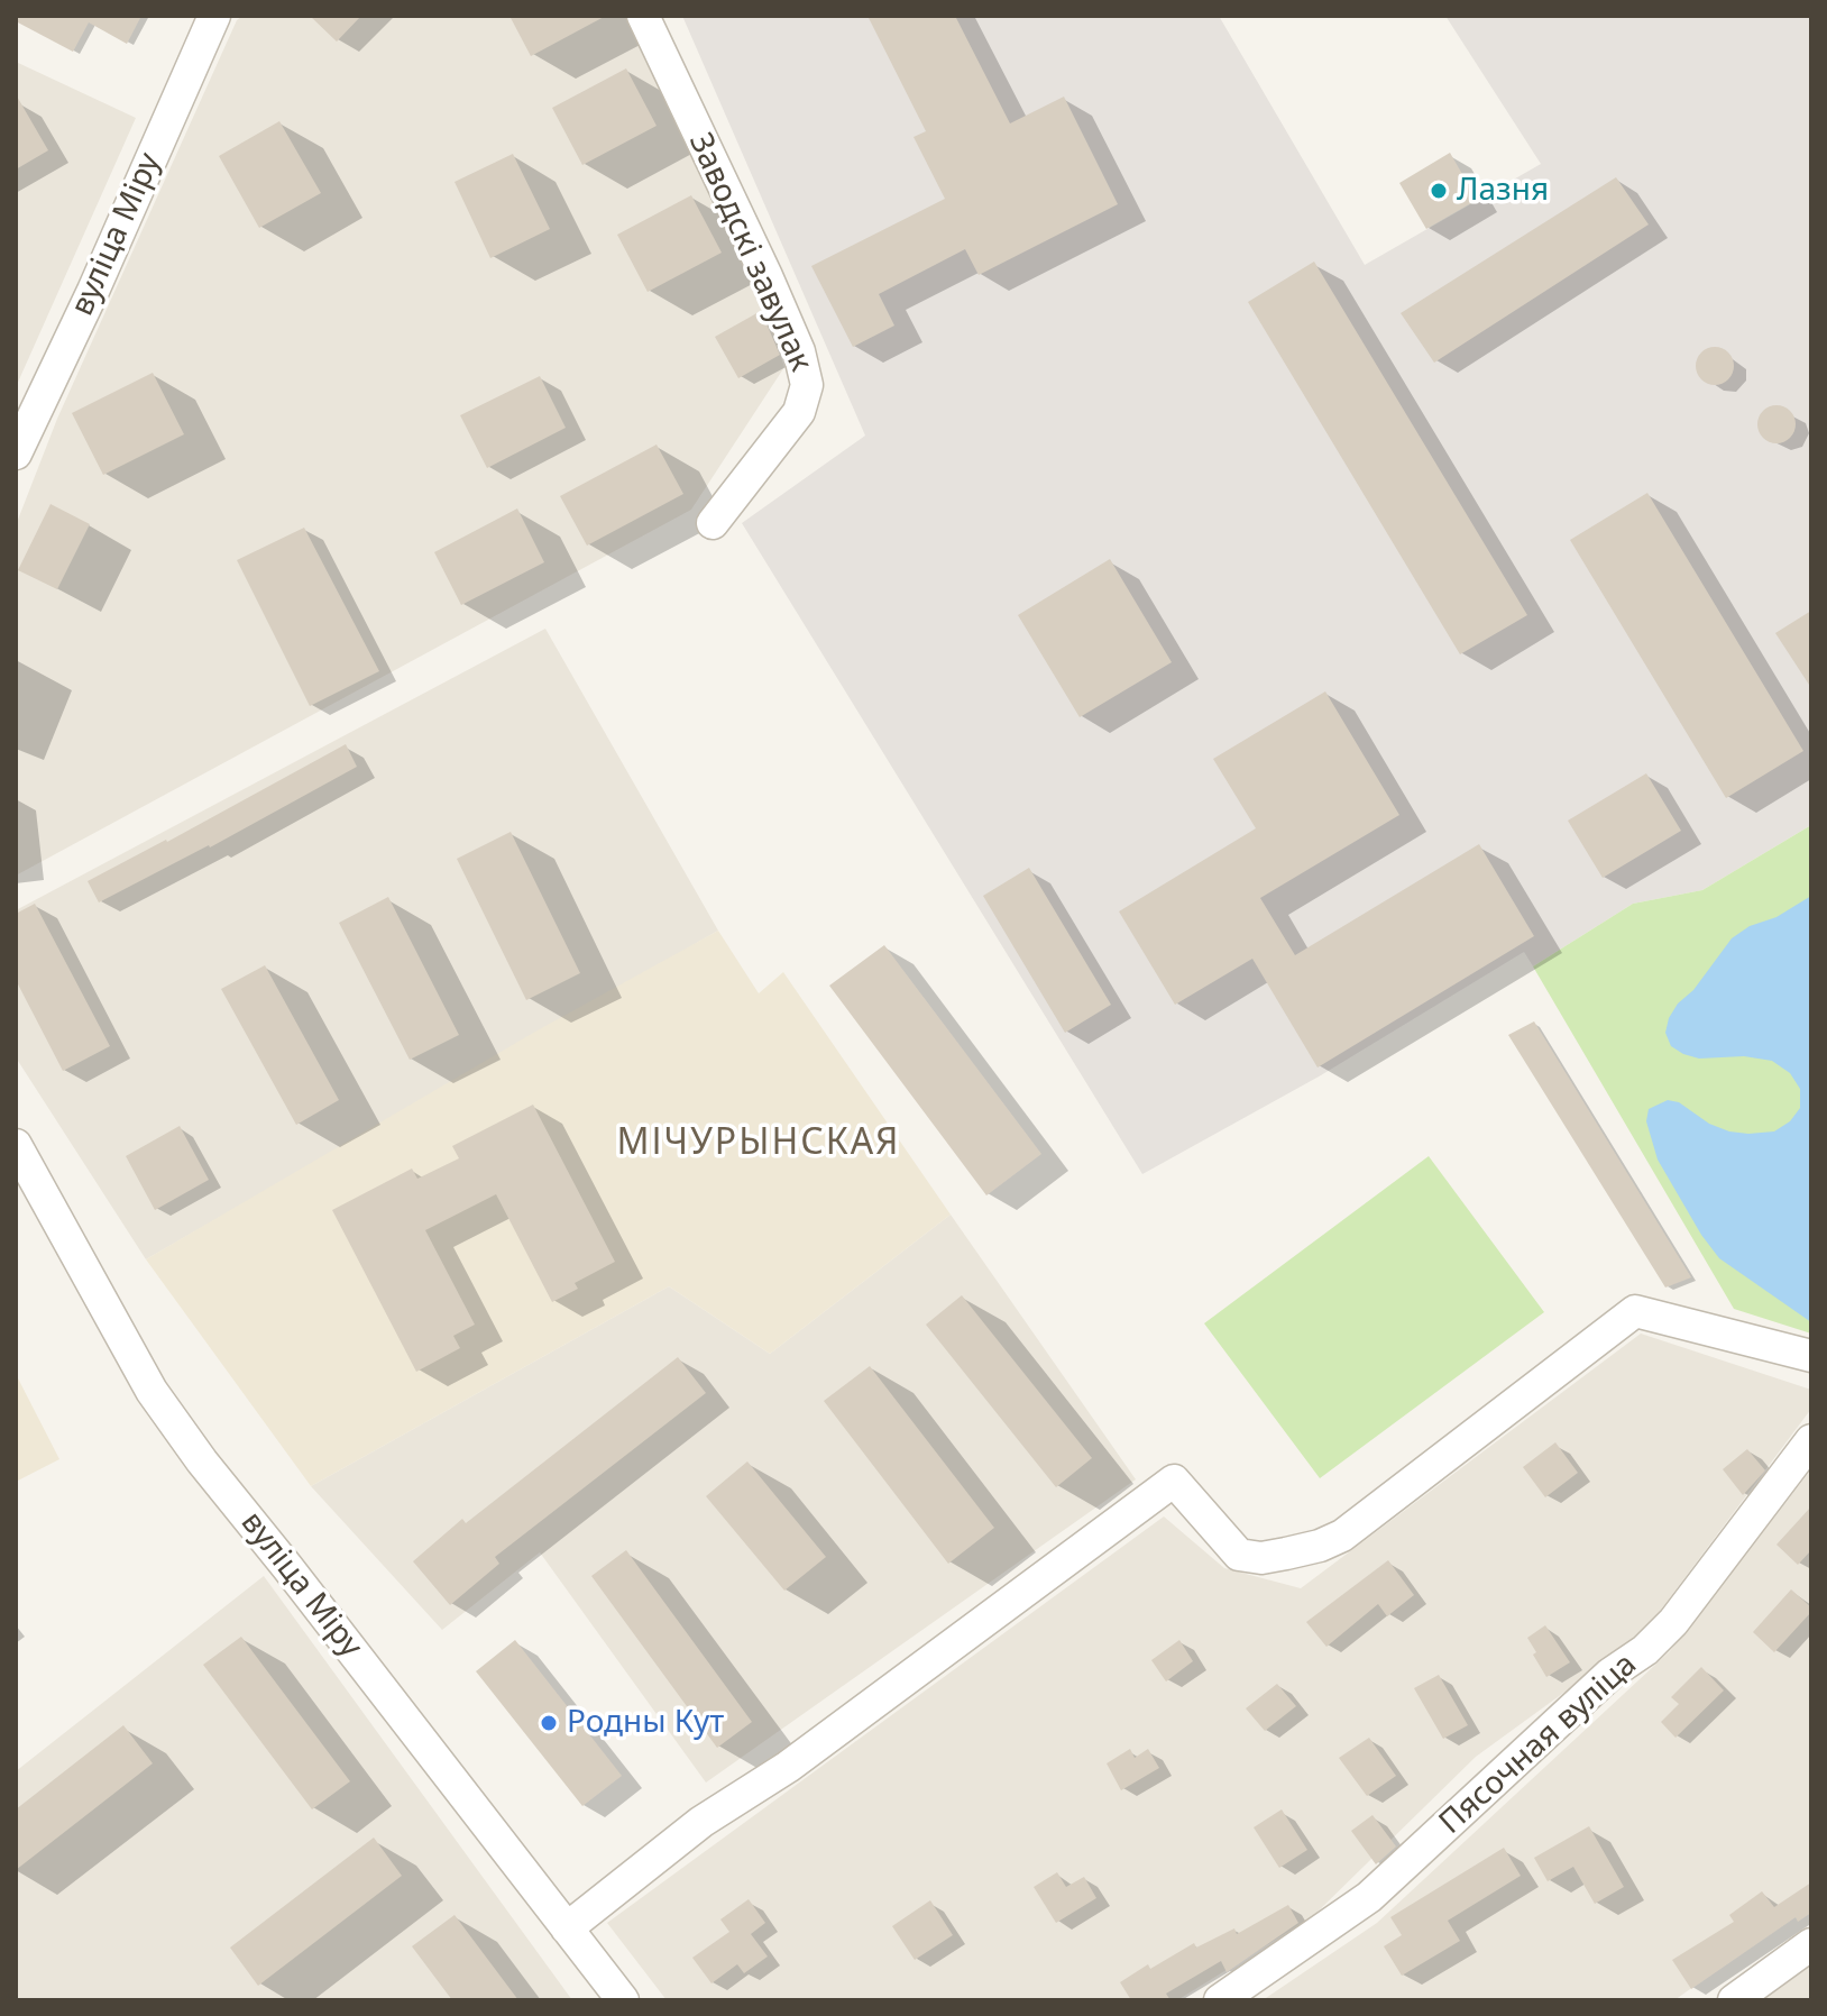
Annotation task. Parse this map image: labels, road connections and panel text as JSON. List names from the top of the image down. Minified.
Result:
{"streets":{"street":["вуліца Міру","Заводскі завулак","Пясочная вуліца"]},"districts":["МІЧУРЫНСКАЯ"],"places":["Лазня","Родны Кут"]}
